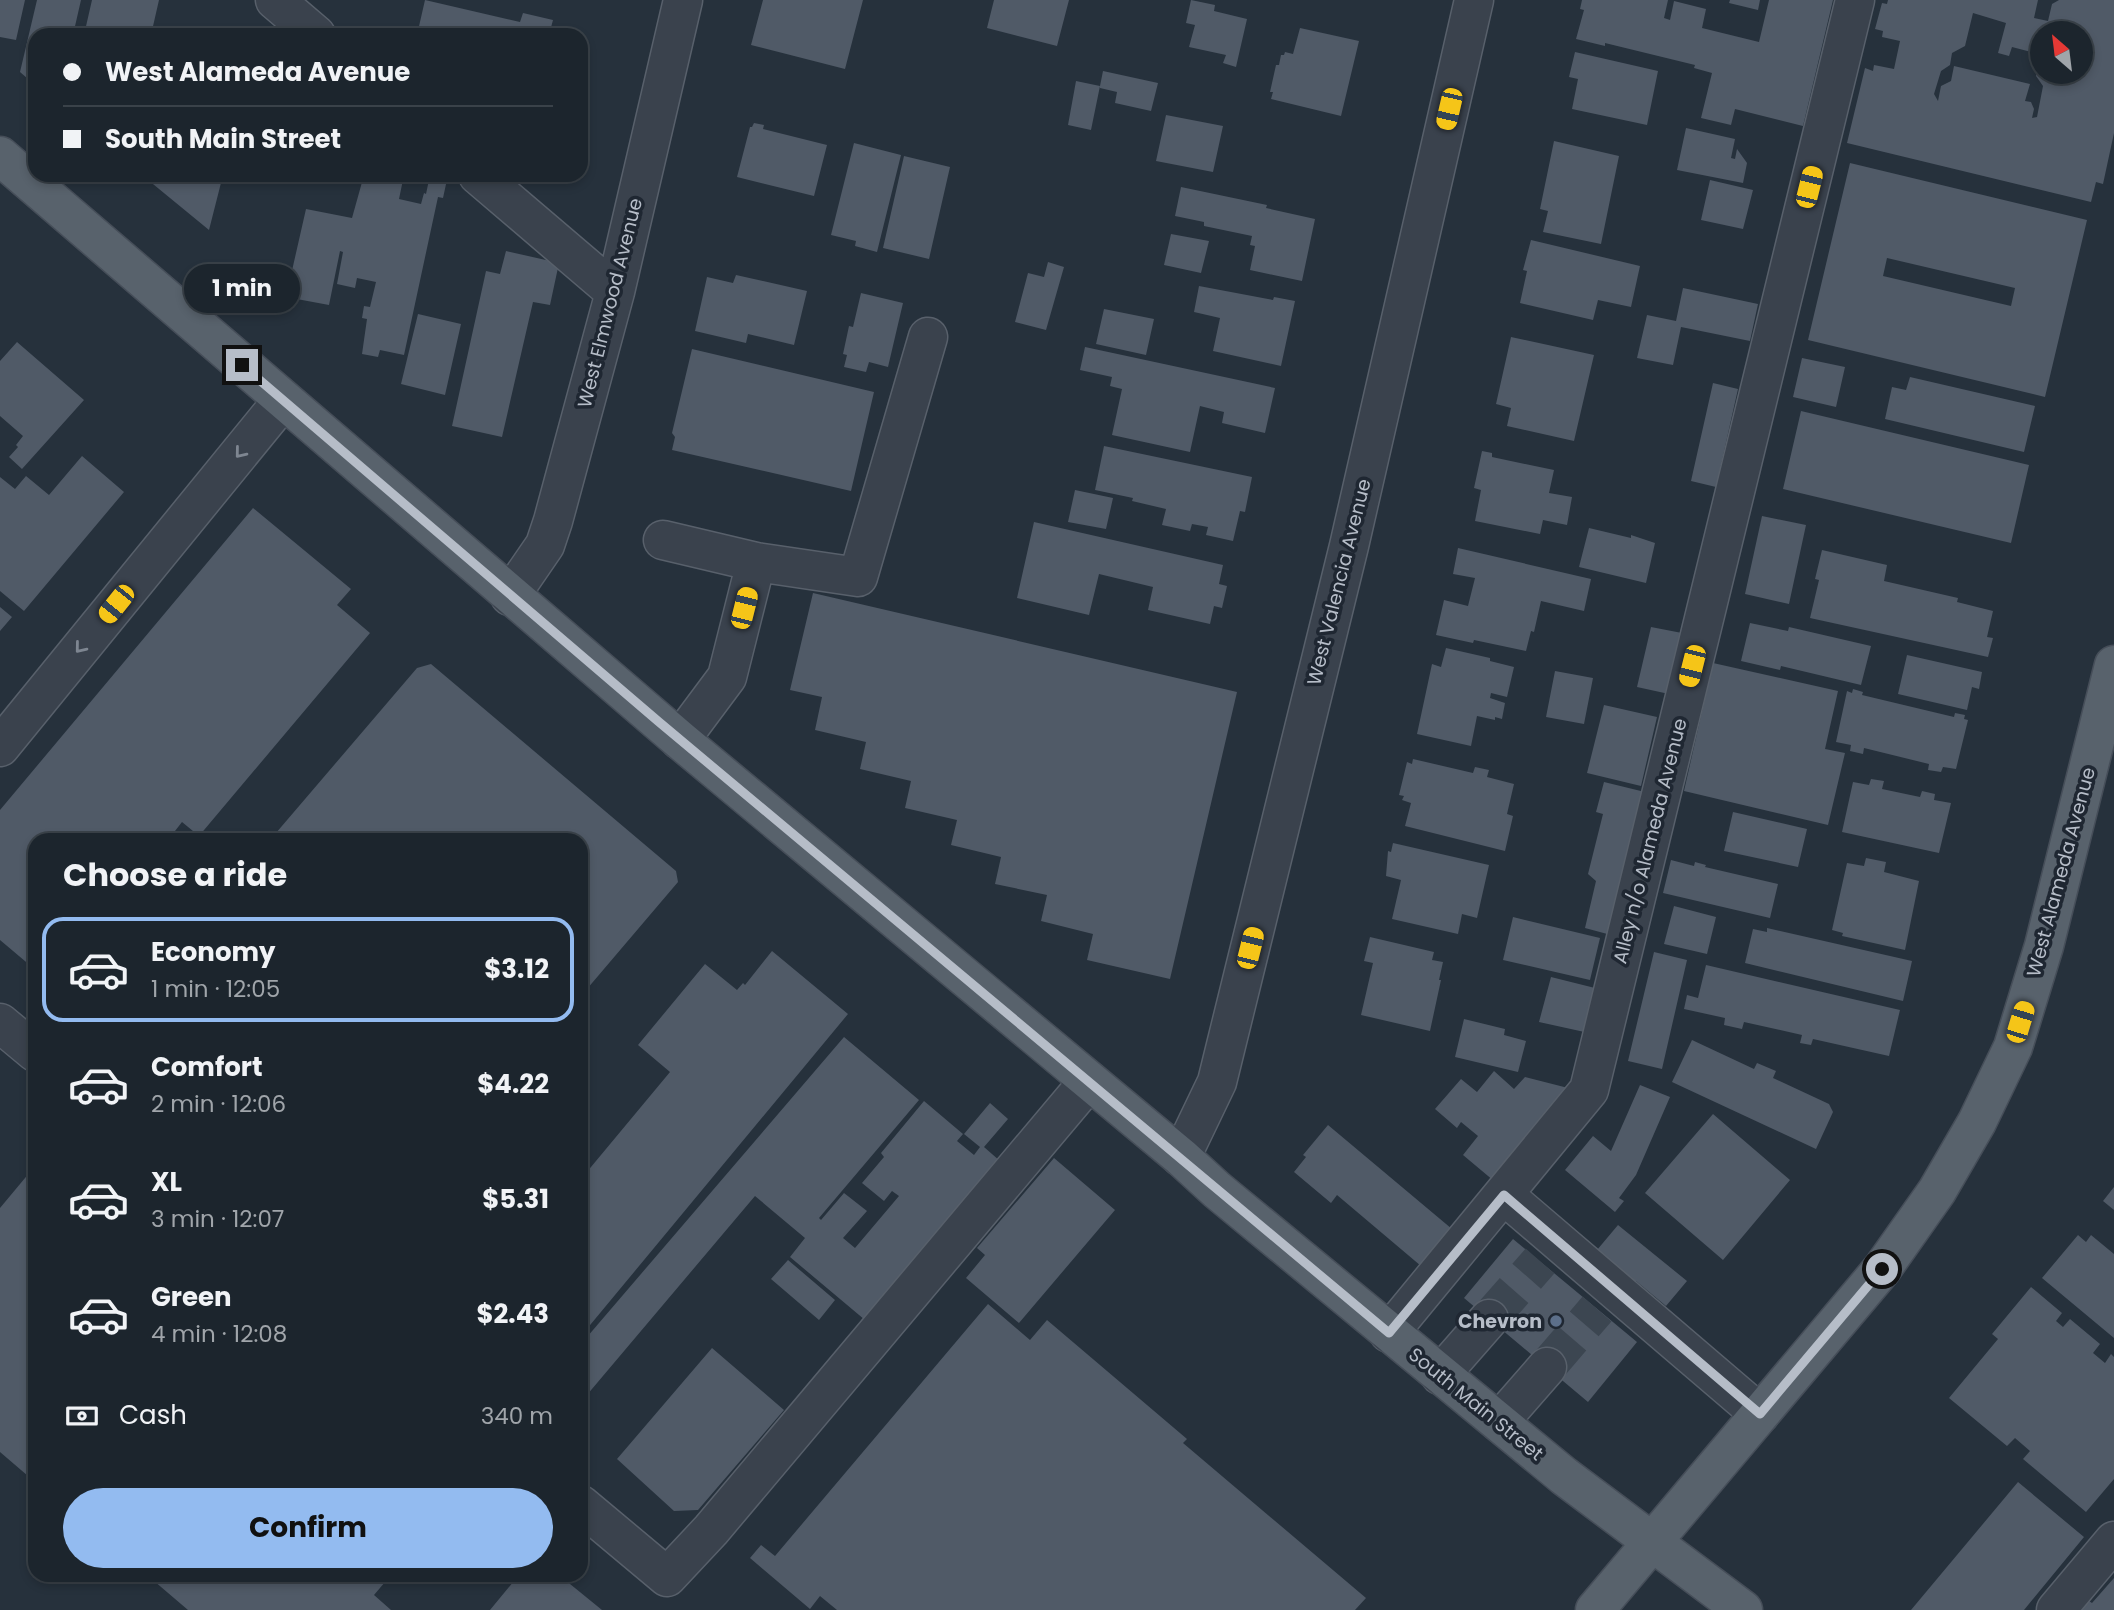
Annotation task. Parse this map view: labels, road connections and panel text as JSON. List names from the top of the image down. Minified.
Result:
{"streets":{"main road":["West Alameda Avenue","South Main Street"],"street":["West Elmwood Avenue","West Valencia Avenue","Alley n/o Alameda Avenue"]},"crossings":[["West Elmwood Avenue","South Main Street"],["West Valencia Avenue","South Main Street"],["Alley n/o Alameda Avenue","South Main Street"],["West Alameda Avenue","South Main Street"]],"places":["Chevron"],"north":"top left","page":{"banner":["West Alameda Avenue","South Main Street"],"bubble":"1 min","heading":"Choose a ride","list":[{"name":"Economy","note":"1 min · 12:05","value":"$3.12"},{"name":"Comfort","note":"2 min · 12:06","value":"$4.22"},{"name":"XL","note":"3 min · 12:07","value":"$5.31"},{"name":"Green","note":"4 min · 12:08","value":"$2.43"}],"pay":["Cash","340 m"],"buttons":"Confirm"}}
